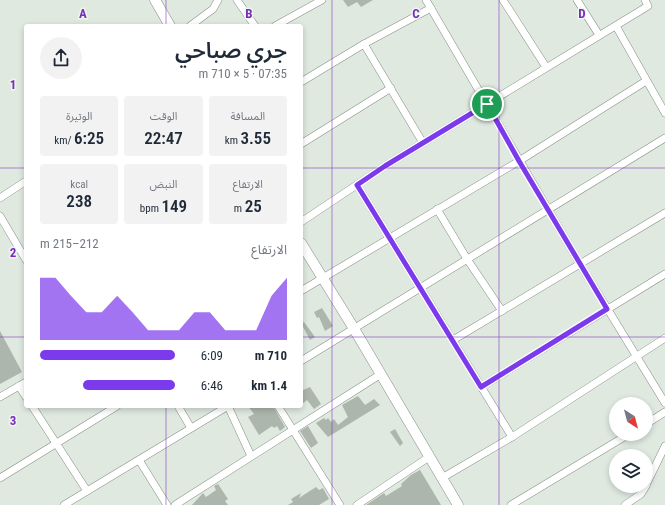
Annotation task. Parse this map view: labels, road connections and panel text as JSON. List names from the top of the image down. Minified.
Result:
{"north":"bottom right","page":{"heading":["جري صباحي","07:35 · 5 × 710 m"],"stats":[["المسافة","3.55 km"],["الوقت","22:47"],["الوتيرة","6:25 /km"],["الارتفاع","25 m"],["النبض","149 bpm"],["kcal","238"]],"chart":["الارتفاع","212–215 m"],"list":[{"name":"710 m","note":"6:09"},{"name":"1.4 km","note":"6:46"}]},"grid":{"columns":["A","B","C","D"],"rows":["1","2","3"]}}
